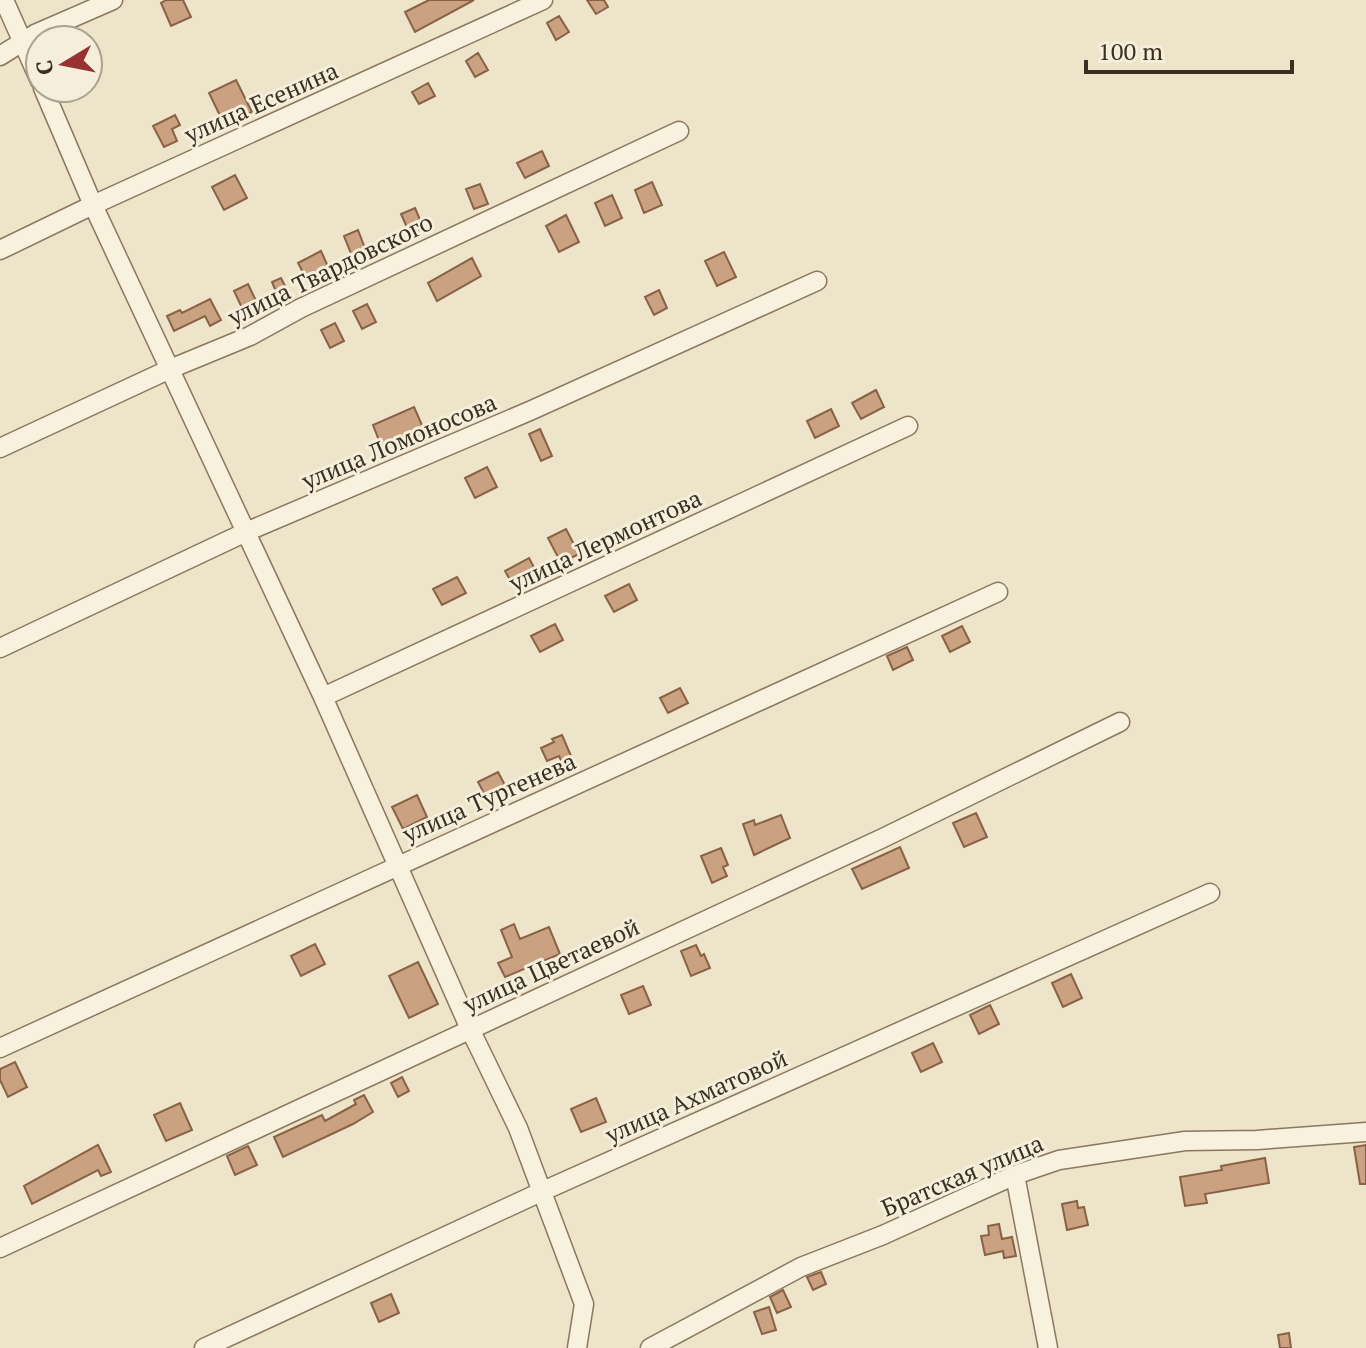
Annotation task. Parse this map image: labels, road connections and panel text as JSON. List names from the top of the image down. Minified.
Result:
{"streets":{"street":["улица Есенина","улица Твардовского","улица Ломоносова","улица Лермонтова","улица Тургенева","улица Цветаевой","улица Ахматовой","Братская улица"]},"scale_bar":"100 m","north":"left"}
